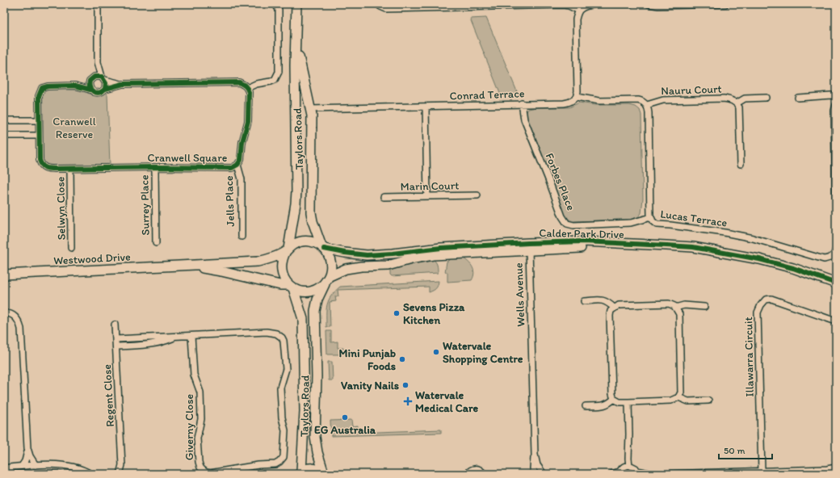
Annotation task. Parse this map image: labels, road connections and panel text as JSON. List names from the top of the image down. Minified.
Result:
{"streets":{"main road":["Taylors Road","Calder Park Drive","Westwood Drive"],"street":["Nauru Court","Conrad Terrace","Cranwell Square","Forbes Place","Marin Court","Jells Place","Surrey Place","Selwyn Close","Lucas Terrace","Wells Avenue","Illawarra Circuit","Regent Close","Giverny Close"]},"crossings":[["Nauru Court","Lucas Terrace"],["Conrad Terrace","Taylors Road"],["Conrad Terrace","Forbes Place"],["Taylors Road","Calder Park Drive"],["Taylors Road","Westwood Drive"],["Cranwell Square","Jells Place"],["Cranwell Square","Surrey Place"],["Cranwell Square","Selwyn Close"],["Forbes Place","Lucas Terrace"],["Calder Park Drive","Westwood Drive"],["Calder Park Drive","Wells Avenue"],["Regent Close","Giverny Close"]],"parks":["Cranwell Reserve"],"places":{"other":["Sevens Pizza Kitchen","Watervale Shopping Centre","Mini Punjab Foods","Vanity Nails","EG Australia"],"health":["Watervale Medical Care"]},"scale_bar":"50 m"}
